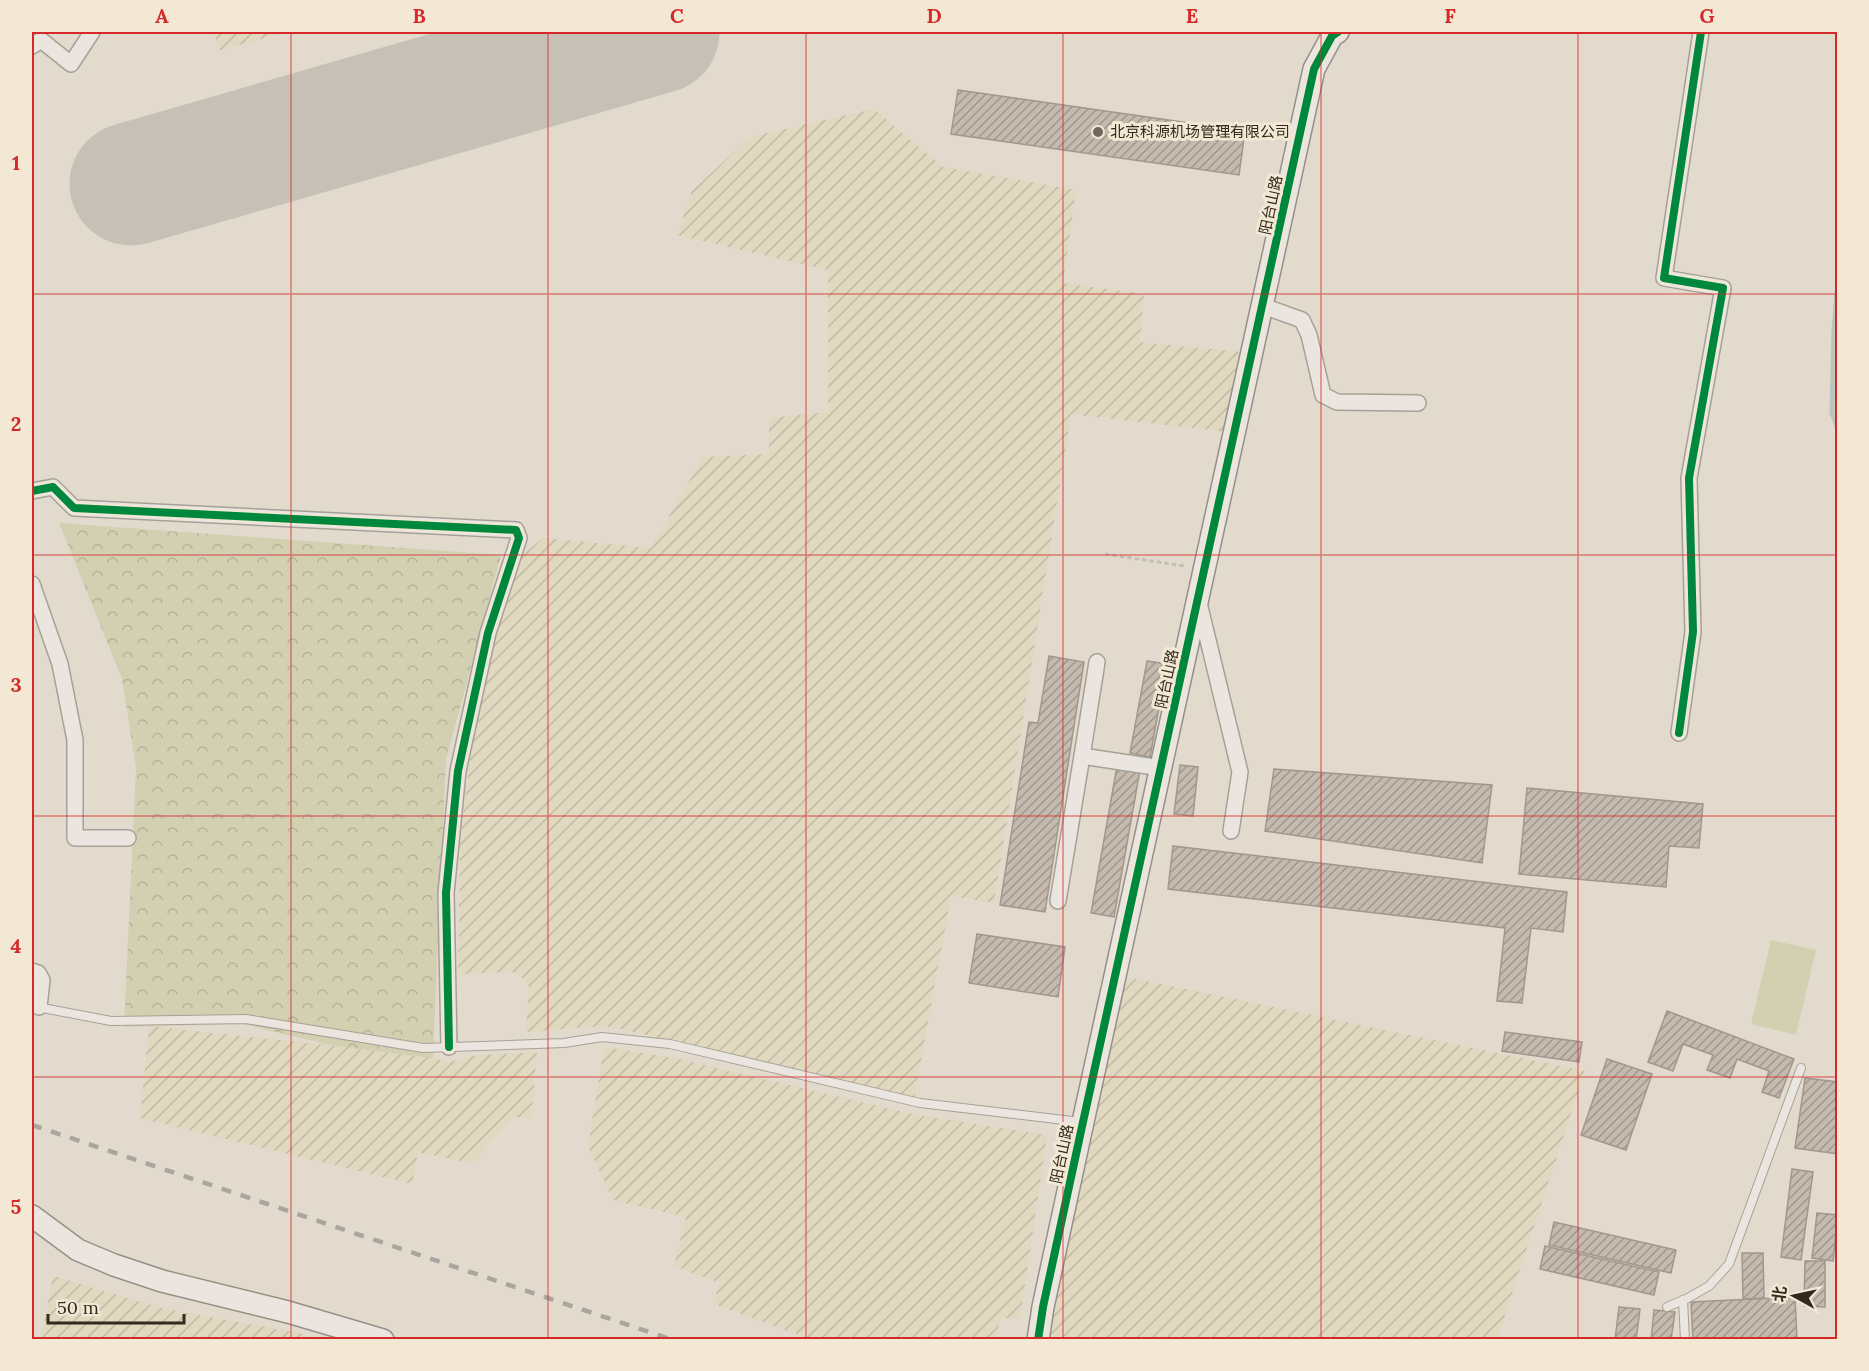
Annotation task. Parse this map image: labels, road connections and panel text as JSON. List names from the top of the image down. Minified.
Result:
{"streets":{"street":["阳台山路"]},"places":["北京科源机场管理有限公司"],"scale_bar":"50 m","north":"left","grid":{"columns":["A","B","C","D","E","F","G"],"rows":["1","2","3","4","5"]}}
